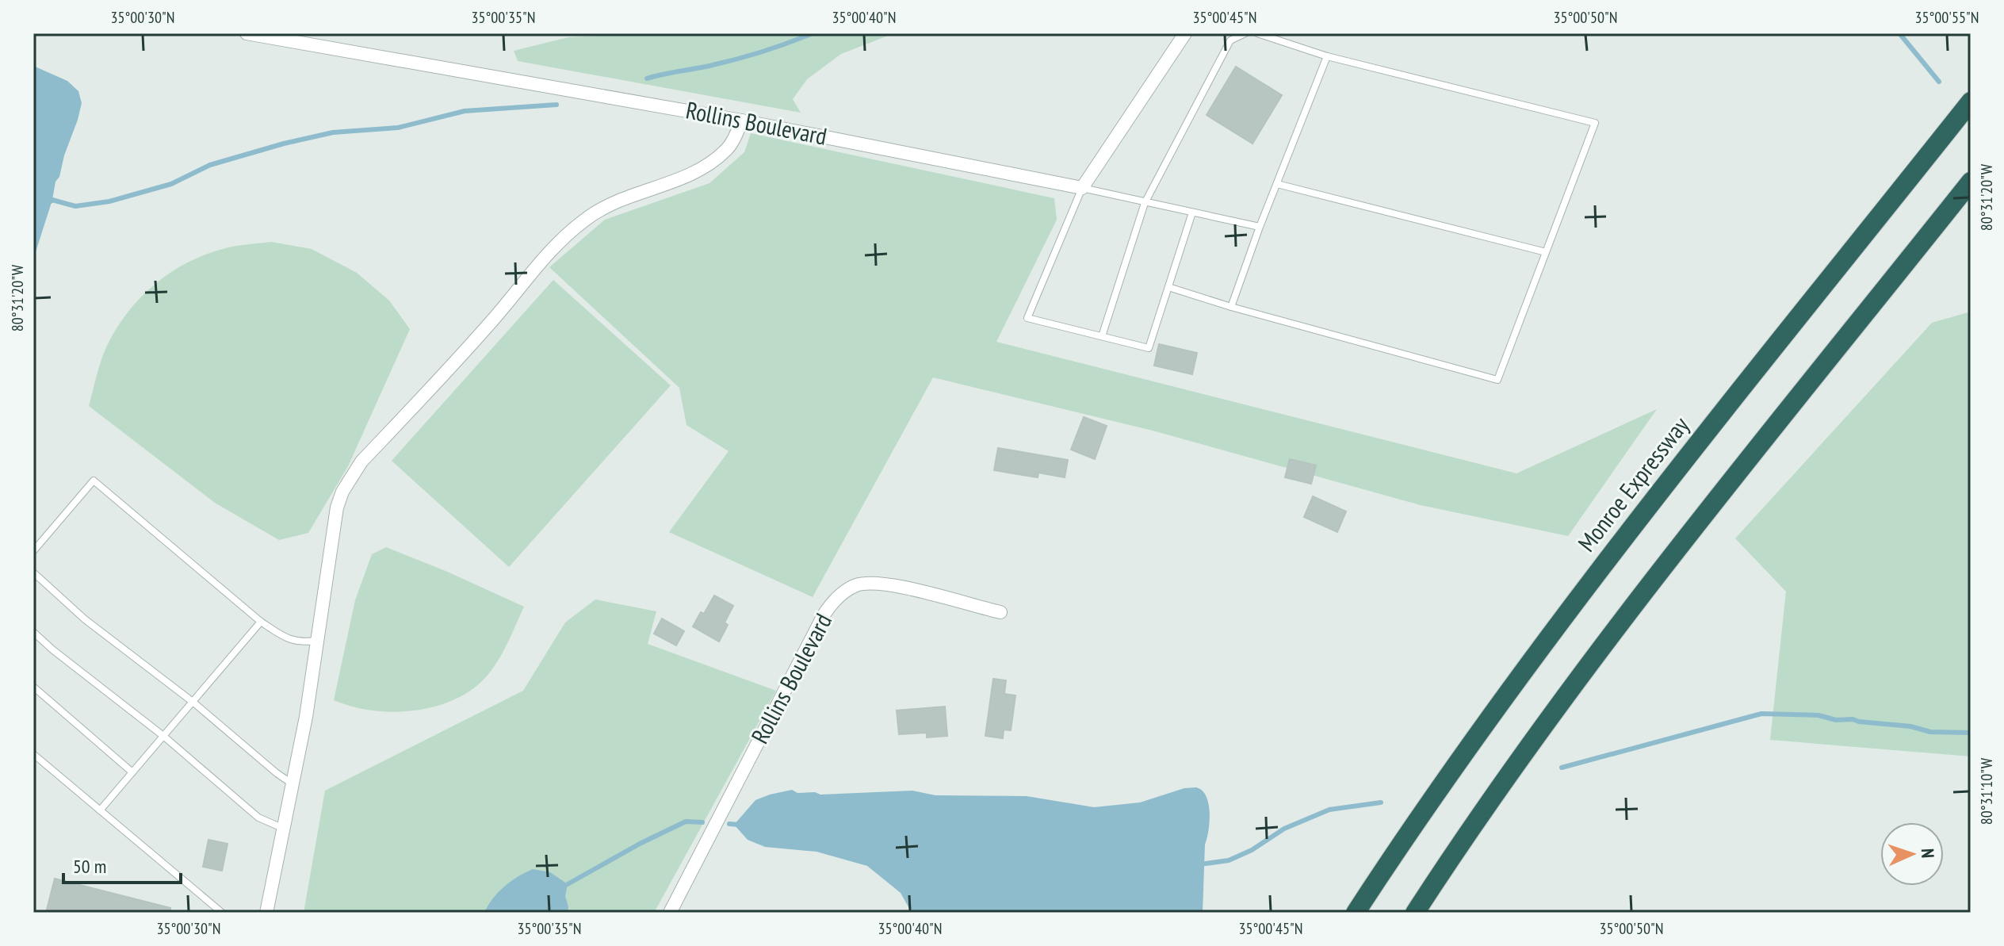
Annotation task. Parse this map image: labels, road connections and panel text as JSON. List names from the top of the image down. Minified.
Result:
{"streets":{"highway":["Monroe Expressway"],"street":["Rollins Boulevard"]},"scale_bar":"50 m","north":"right","coordinates":["35°00'30\"N","35°00'35\"N","35°00'40\"N","35°00'45\"N","35°00'50\"N","35°00'55\"N","80°31'20\"W","80°31'10\"W"]}
